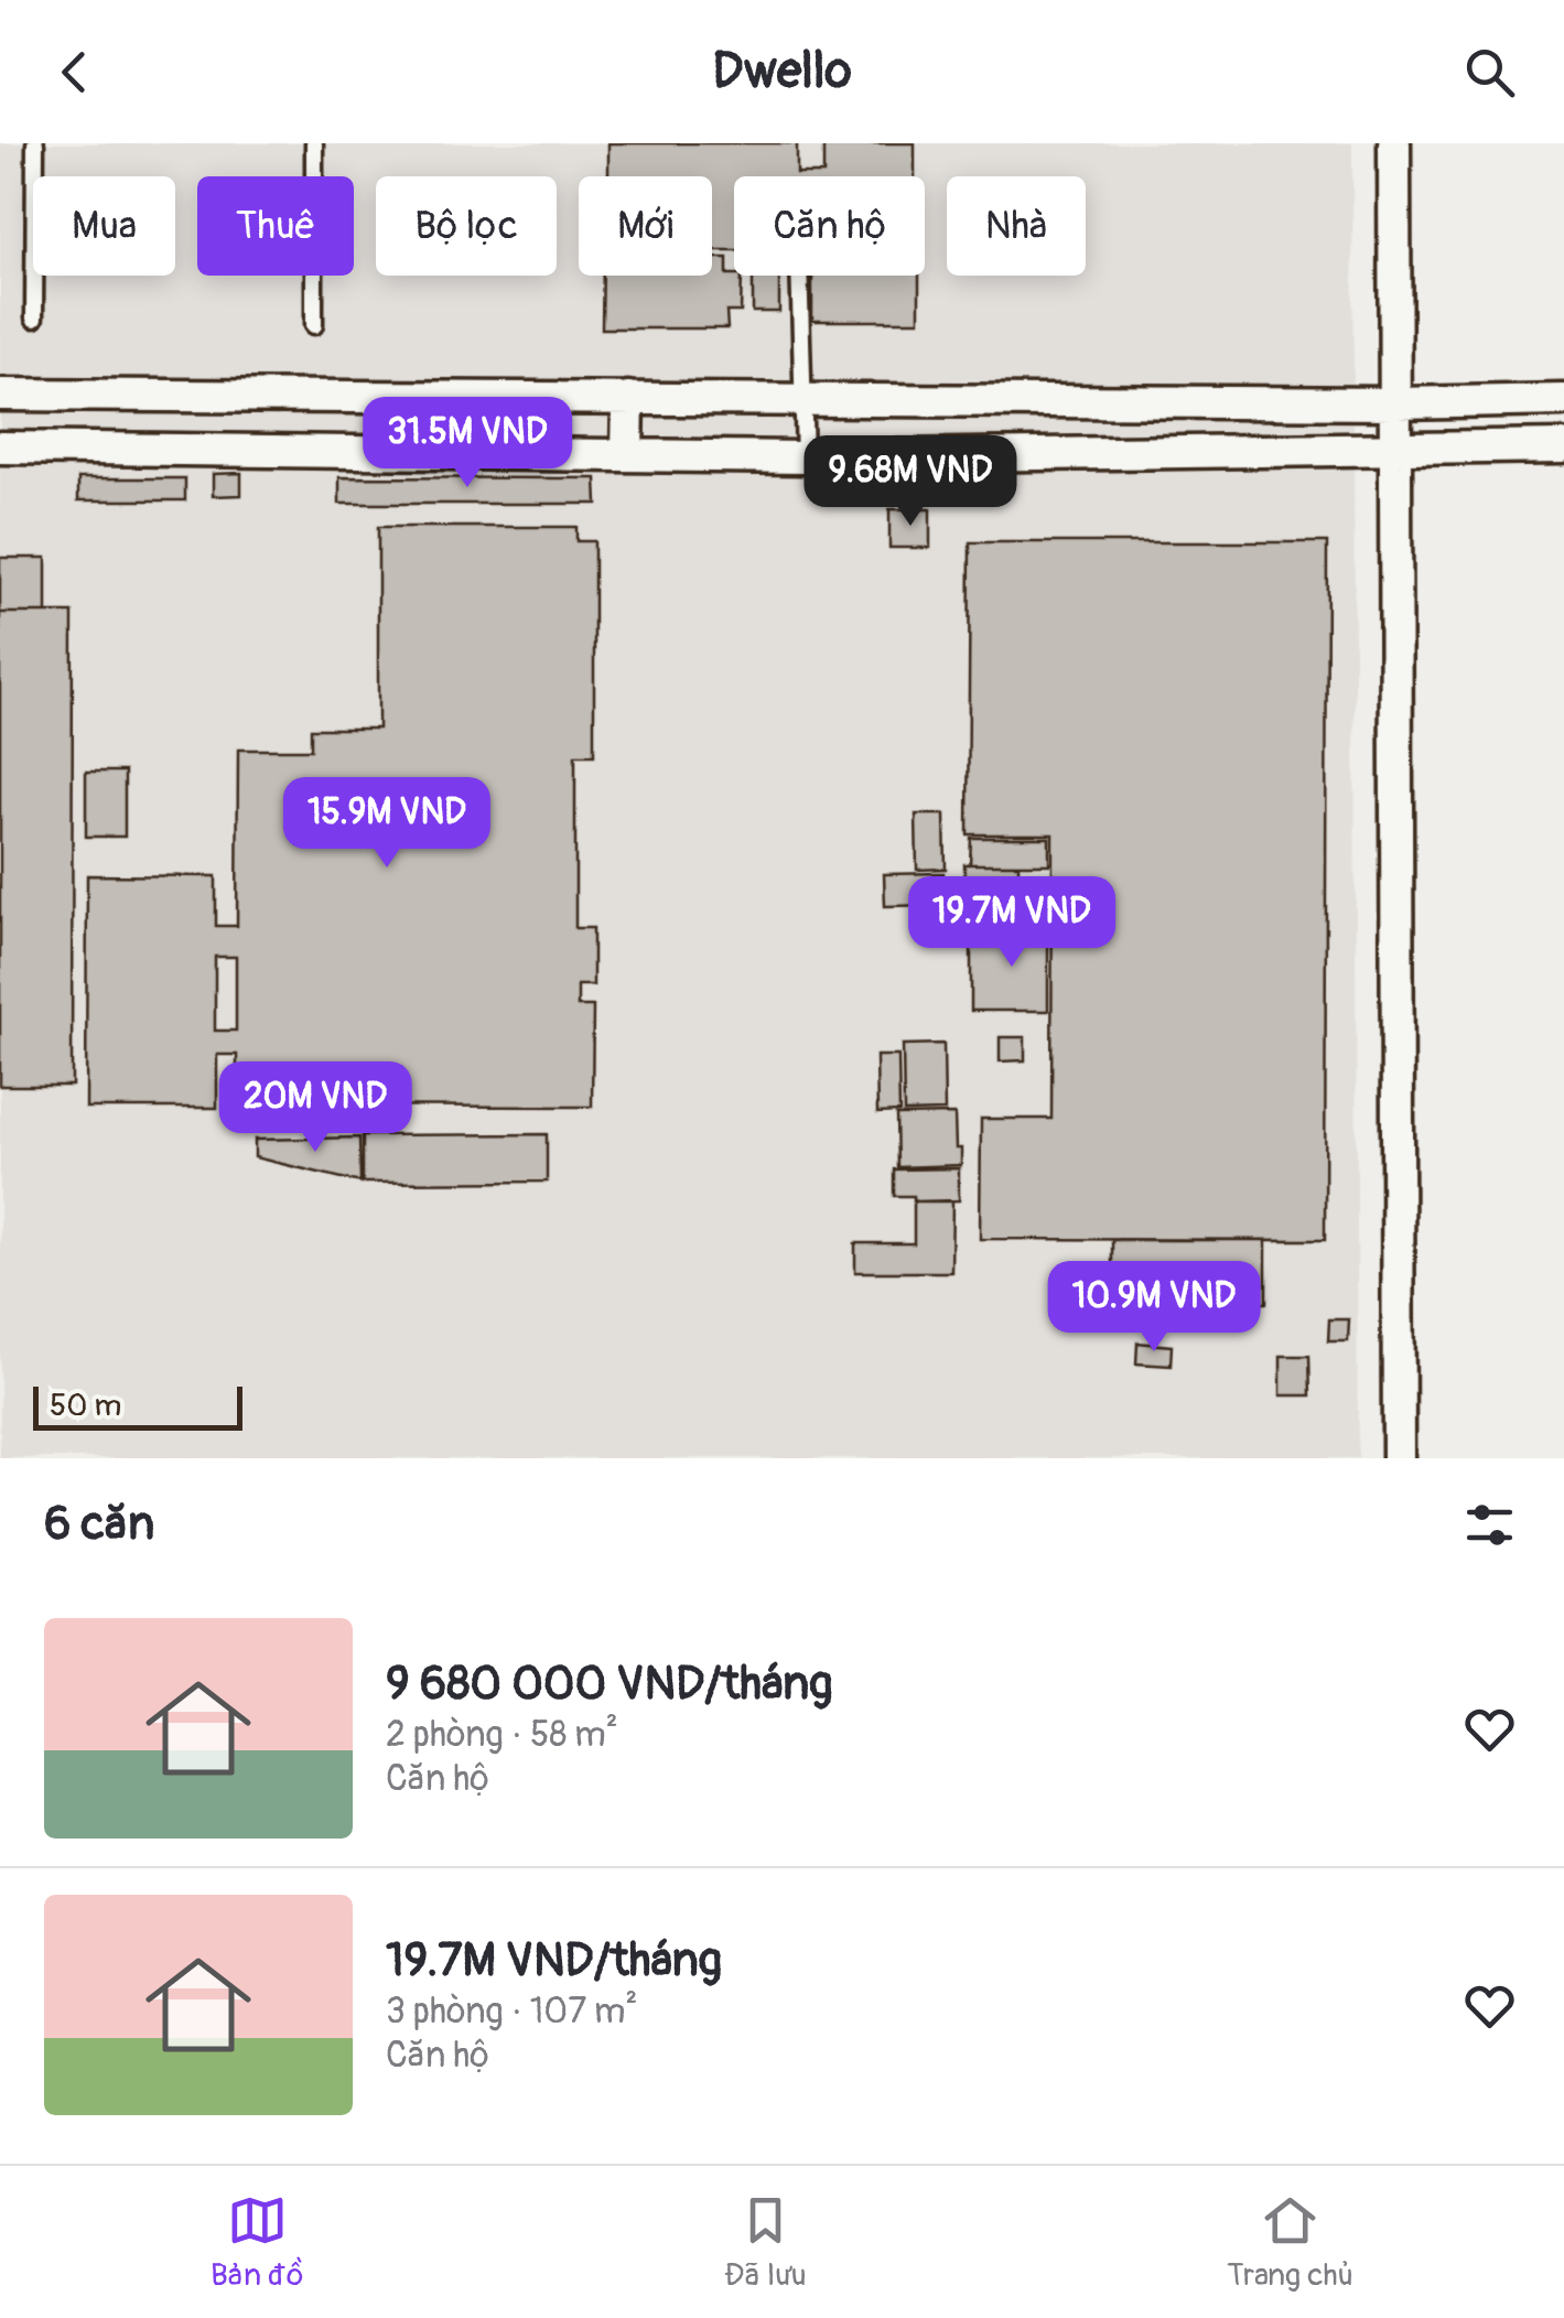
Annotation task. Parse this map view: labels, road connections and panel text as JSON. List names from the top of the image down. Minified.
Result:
{"scale_bar":"50 m","page":{"header":"Dwello","chip":["Mua","Thuê","Bộ lọc","Mới","Căn hộ","Nhà"],"price":["31.5M VND","9.68M VND","15.9M VND","19.7M VND","20M VND","10.9M VND"],"scale":"50 m","heading":"6 căn","list":[{"name":"9 680 000 VND/tháng","note":"2 phòng · 58 m² · Căn hộ"},{"name":"19.7M VND/tháng","note":"3 phòng · 107 m² · Căn hộ"}],"tabs":["Bản đồ","Đã lưu","Trang chủ"]}}
